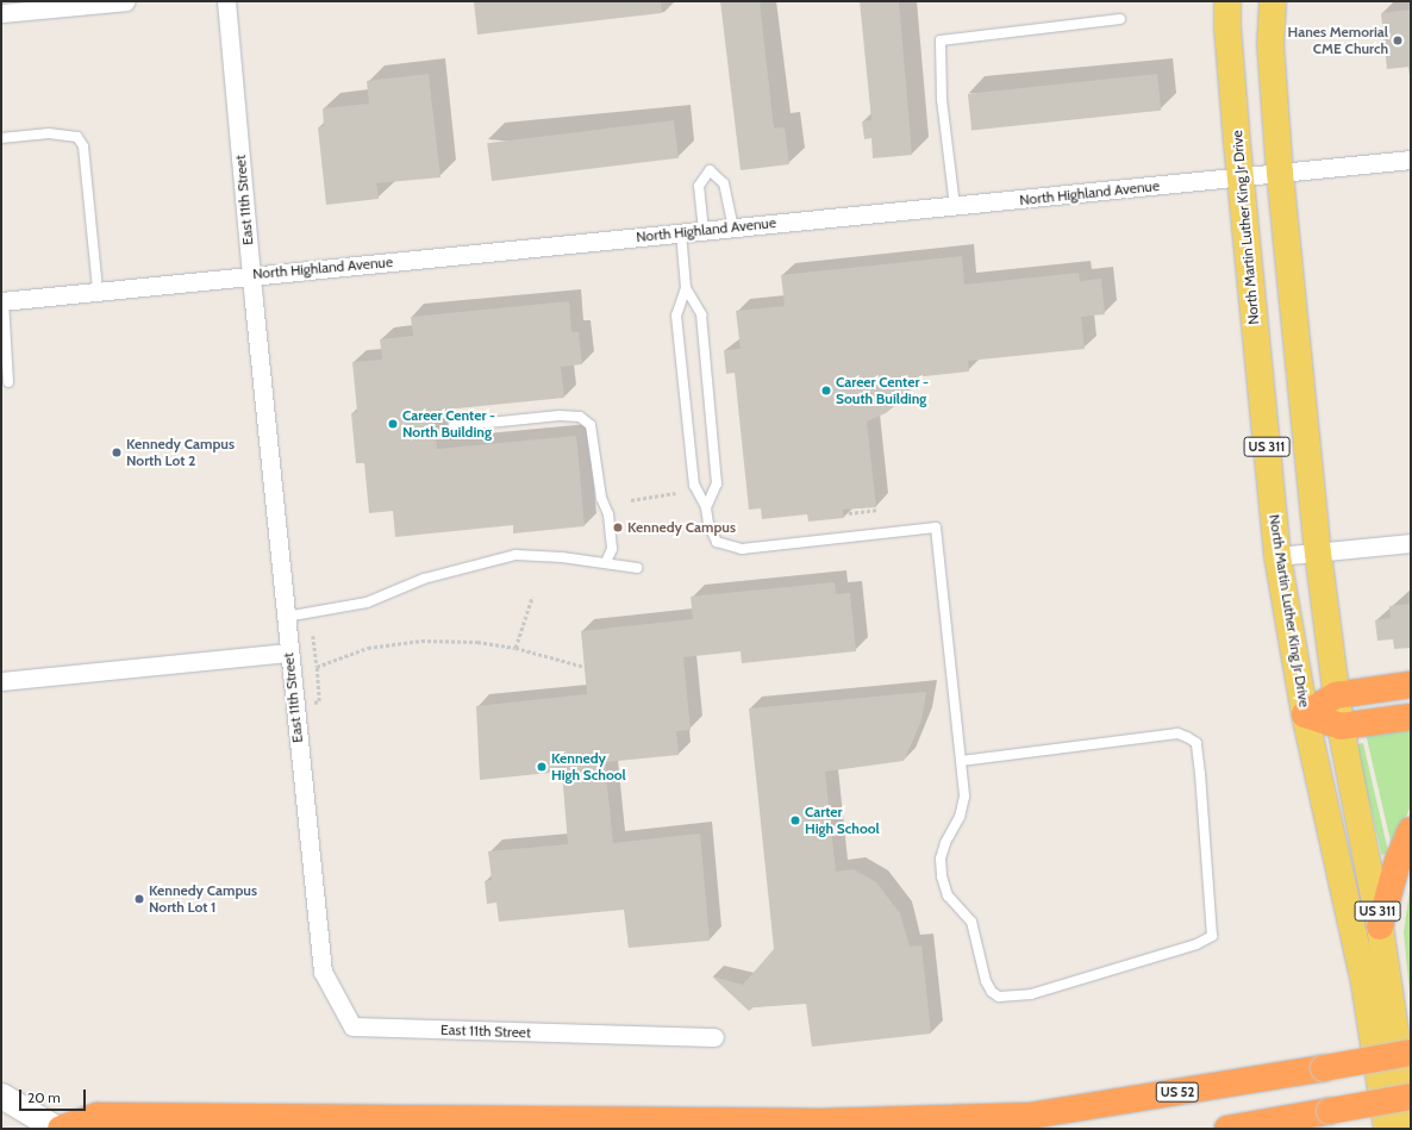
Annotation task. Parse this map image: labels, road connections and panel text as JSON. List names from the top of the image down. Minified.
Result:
{"streets":{"highway":["US 52"],"main road":["North Martin Luther King Jr Drive","US 311"],"street":["North Highland Avenue","East 11th Street"]},"crossings":[["North Highland Avenue","East 11th Street"],["North Highland Avenue","North Martin Luther King Jr Drive"],["North Highland Avenue","US 311"]],"places":["Hanes Memorial CME Church","Career Center - South Building","Career Center - North Building","Kennedy Campus North Lot 2","Kennedy Campus","Kennedy High School","Carter High School","Kennedy Campus North Lot 1"],"scale_bar":"20 m"}
